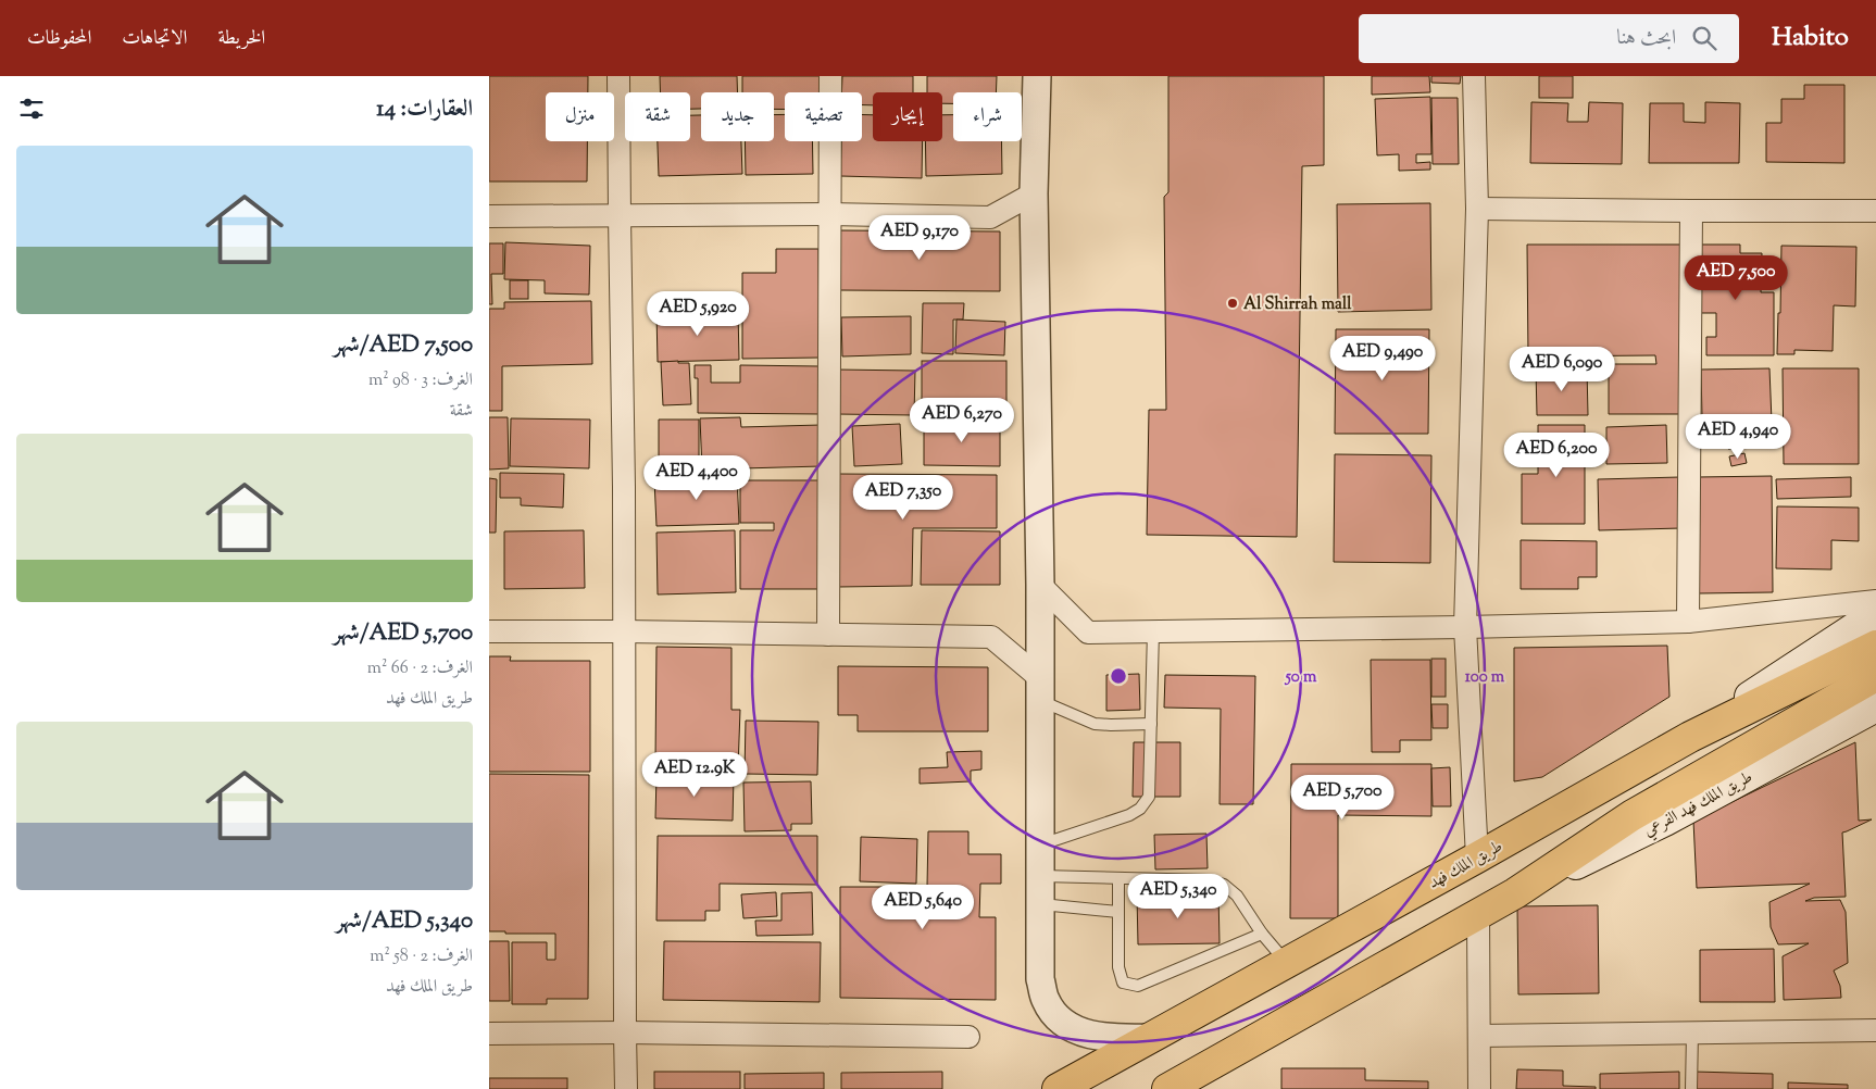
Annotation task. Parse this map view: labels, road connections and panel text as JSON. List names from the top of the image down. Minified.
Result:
{"streets":{"highway":["طريق الملك فهد"],"main road":["طريق الملك فهد الفرعي"]},"places":["Al Shirrah mall"],"page":{"header":"Habito","search":"ابحث هنا","nav":["الخريطة","الاتجاهات","المحفوظات"],"heading":"العقارات: 14","chip":["شراء","إيجار","تصفية","جديد","شقة","منزل"],"list":[{"name":"AED 7,500/شهر","note":"الغرف: 3 · 98 m² · شقة"},{"name":"AED 5,700/شهر","note":"الغرف: 2 · 66 m² · طريق الملك فهد"},{"name":"AED 5,340/شهر","note":"الغرف: 2 · 58 m² · طريق الملك فهد"}],"price":["AED 9,170","AED 7,500","AED 5,920","AED 9,490","AED 6,090","AED 6,270","AED 4,940","AED 6,200","AED 4,400","AED 7,350","AED 12.9K","AED 5,700","AED 5,340","AED 5,640"]},"rings":["50 m","100 m"]}
